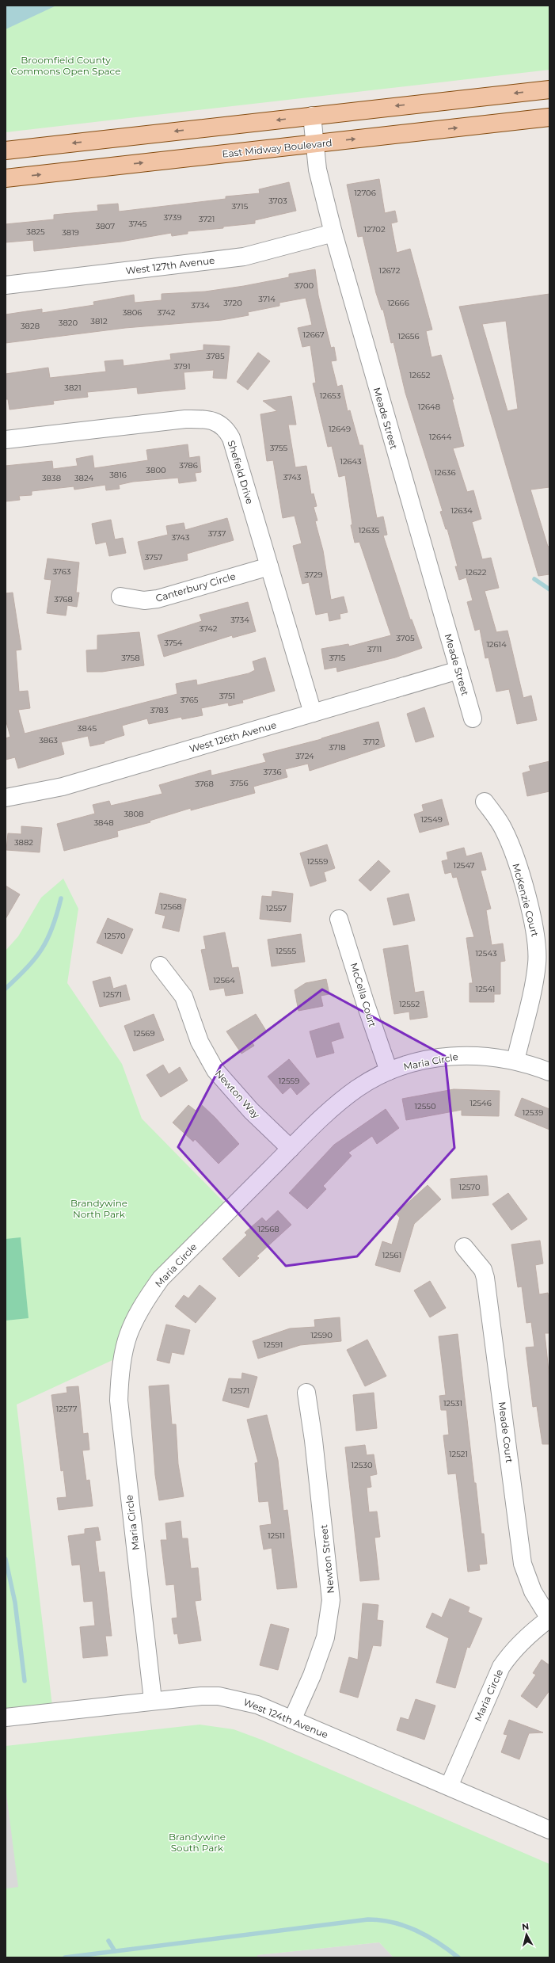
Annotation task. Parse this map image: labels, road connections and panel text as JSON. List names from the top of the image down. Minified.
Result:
{"streets":{"main road":["East Midway Boulevard"],"street":["West 127th Avenue","Meade Street","Shefield Drive","Canterbury Circle","West 126th Avenue","McKenzie Court","McCella Court","Maria Circle","Newton Way","Meade Court","Newton Street","West 124th Avenue"]},"crossings":[["East Midway Boulevard","Meade Street"],["West 127th Avenue","Meade Street"],["Meade Street","West 126th Avenue"],["Shefield Drive","Canterbury Circle"],["Shefield Drive","West 126th Avenue"],["McKenzie Court","Maria Circle"],["McCella Court","Maria Circle"],["Maria Circle","Newton Way"],["Maria Circle","Meade Court"],["Maria Circle","West 124th Avenue"],["Newton Street","West 124th Avenue"]],"parks":["Broomfield County Commons Open Space","Brandywine North Park","Brandywine South Park"],"house_numbers":["12706","3703","3715","3739","3721","3745","3807","12702","3825","3819","12672","3700","3714","3720","12666","3734","3806","3742","3812","3820","3828","12667","12656","3785","3791","12652","3821","12653","12648","12649","12644","3755","12643","3786","3800","12636","3816","3743","3838","3824","12634","12635","3737","3743","3757","3763","12622","3729","3768","3734","3742","3705","3754","12614","3711","3758","3715","3751","3765","3783","3845","3863","3712","3718","3724","3736","3756","3768","3808","12549","3848","3882","12559","12547","12568","12557","12570","12555","12543","12564","12541","12571","12552","12569","12559","12546","12550","12539","12570","12568","12561","12590","12591","12571","12531","12577","12521","12530","12511"],"north":"top"}
